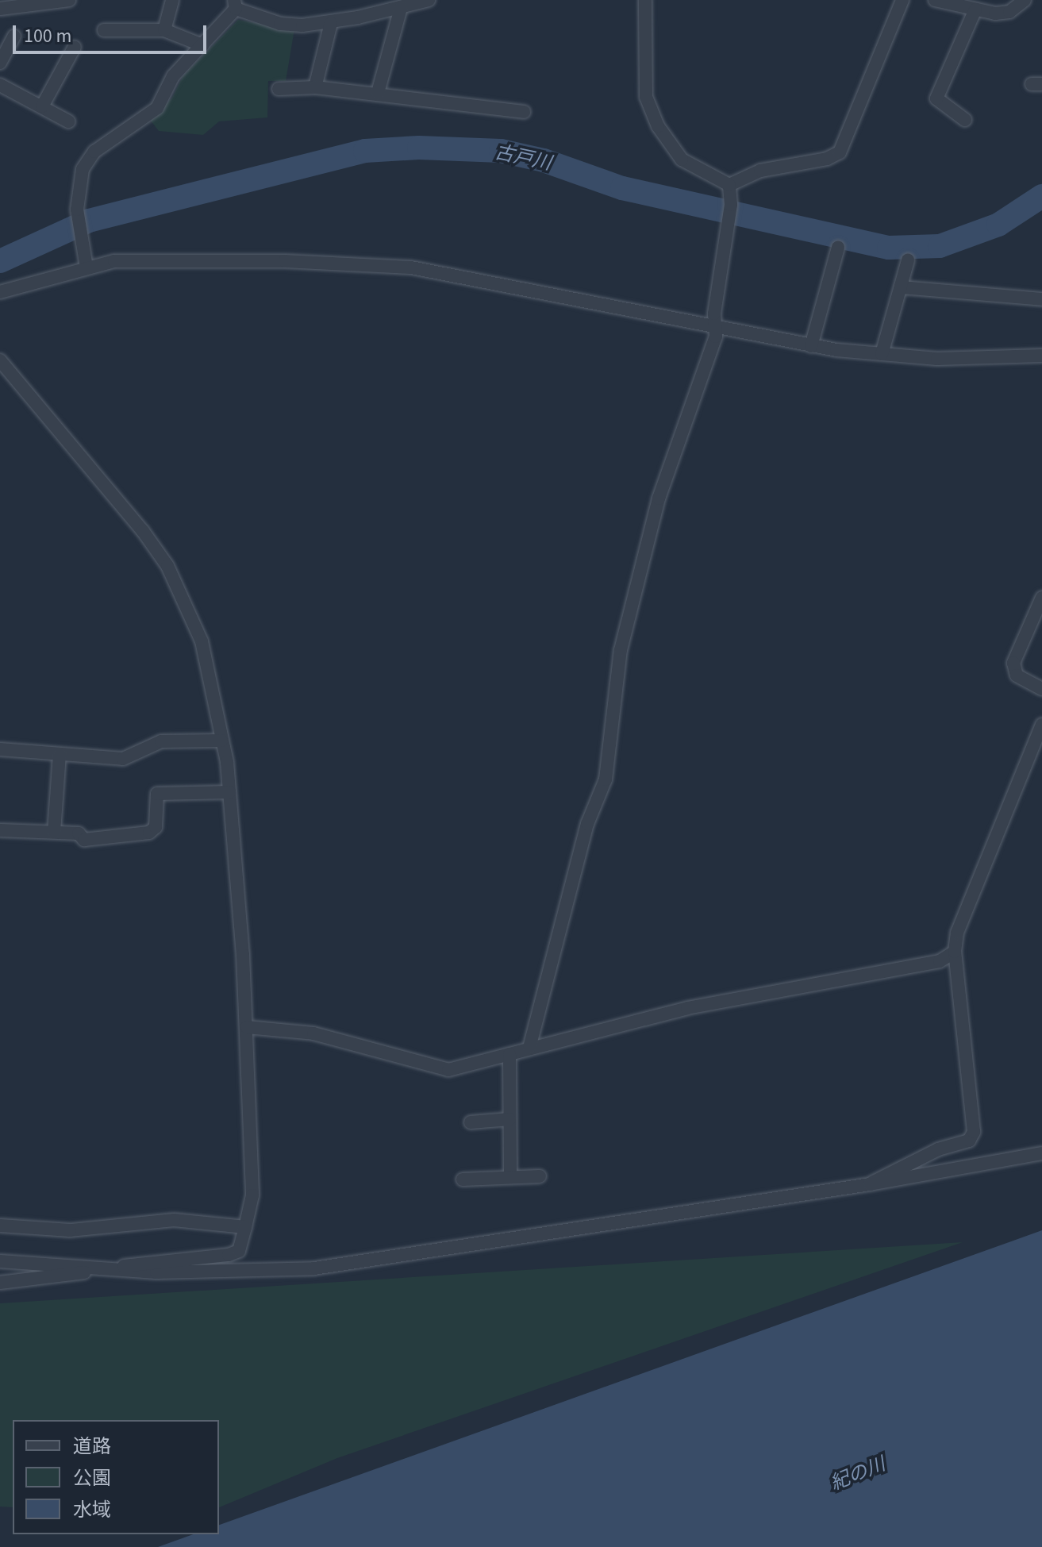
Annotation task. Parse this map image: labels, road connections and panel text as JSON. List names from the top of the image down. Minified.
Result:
{"water":["古戸川","紀の川"],"legend":["道路","公園","水域"],"scale_bar":"100 m"}
